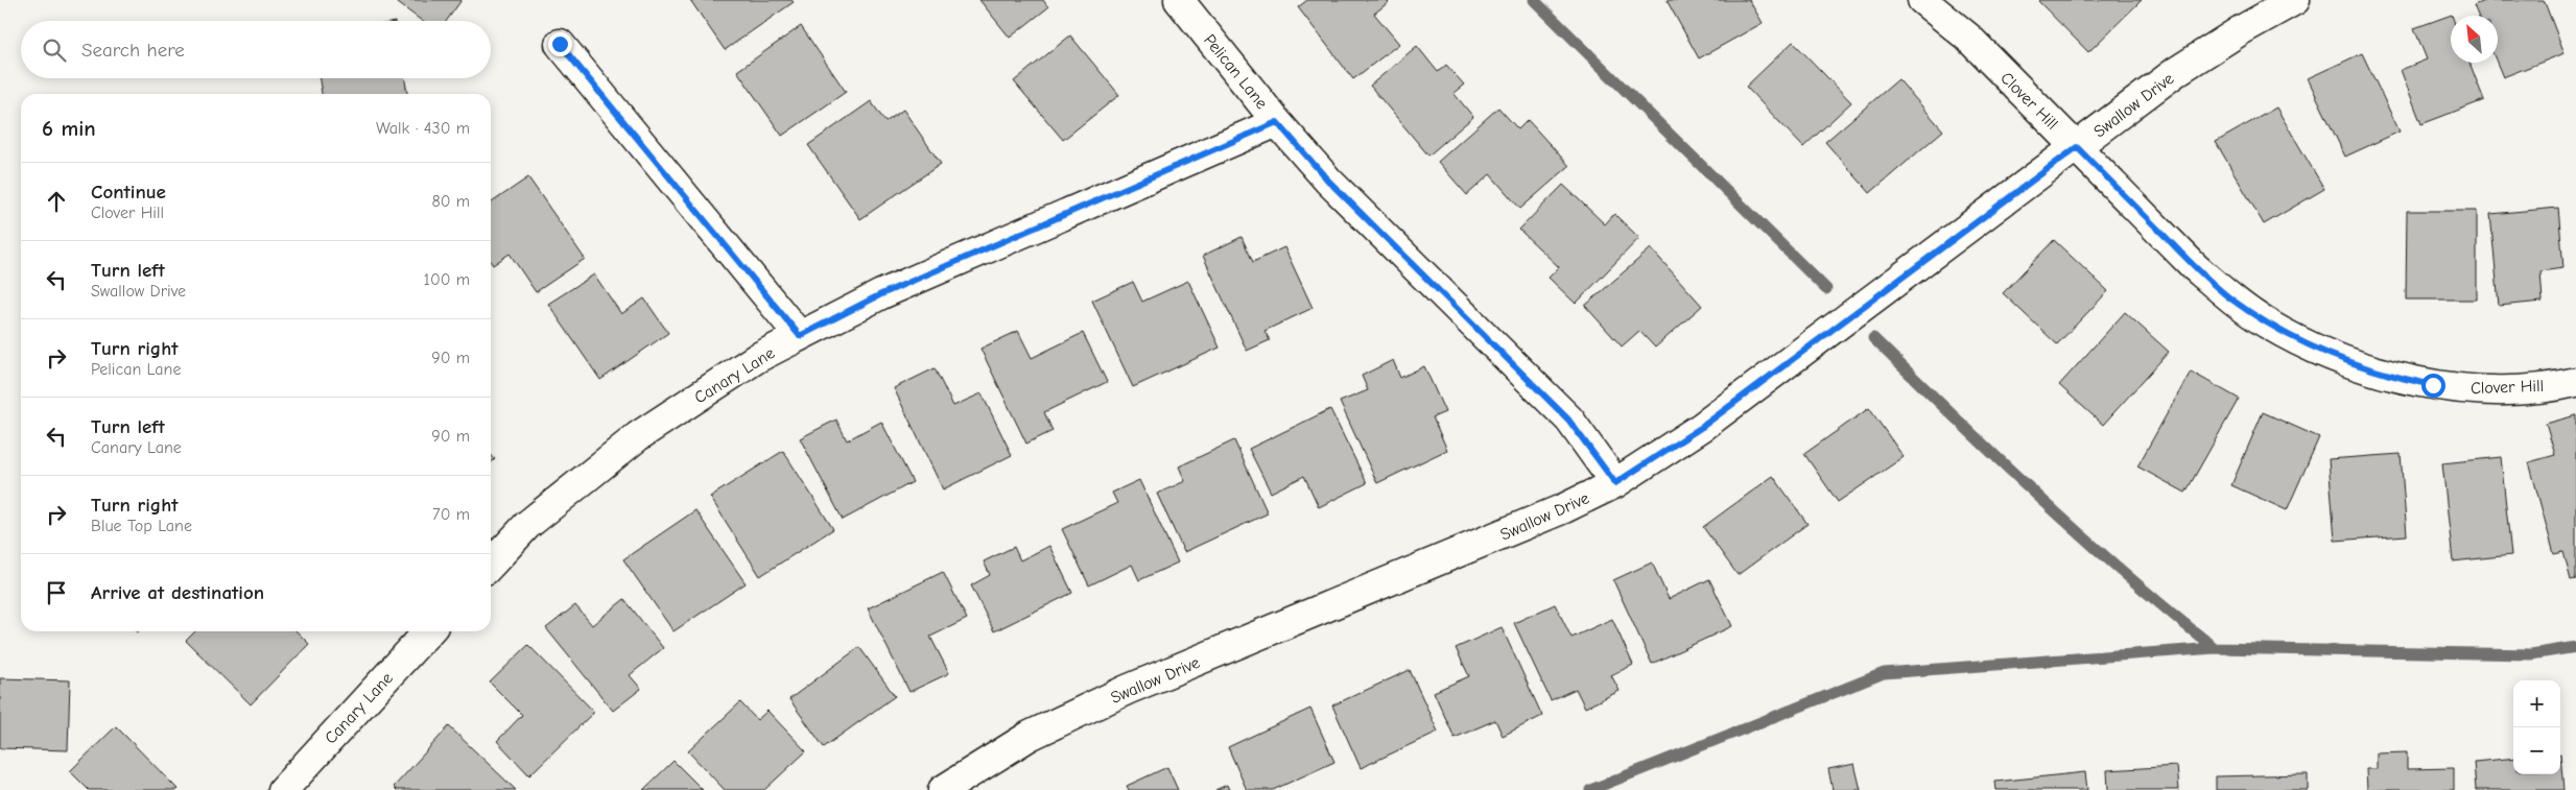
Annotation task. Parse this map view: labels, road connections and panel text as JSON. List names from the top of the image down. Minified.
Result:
{"streets":{"street":["Pelican Lane","Clover Hill","Swallow Drive","Canary Lane"]},"crossings":[["Pelican Lane","Swallow Drive"],["Pelican Lane","Canary Lane"],["Clover Hill","Swallow Drive"]],"north":"top left","page":{"search":"Search here","heading":["6 min","Walk · 430 m"],"list":[["Continue","Clover Hill","80 m"],["Turn left","Swallow Drive","100 m"],["Turn right","Pelican Lane","90 m"],["Turn left","Canary Lane","90 m"],["Turn right","Blue Top Lane","70 m"],"Arrive at destination"],"map_buttons":["+","−"]}}
